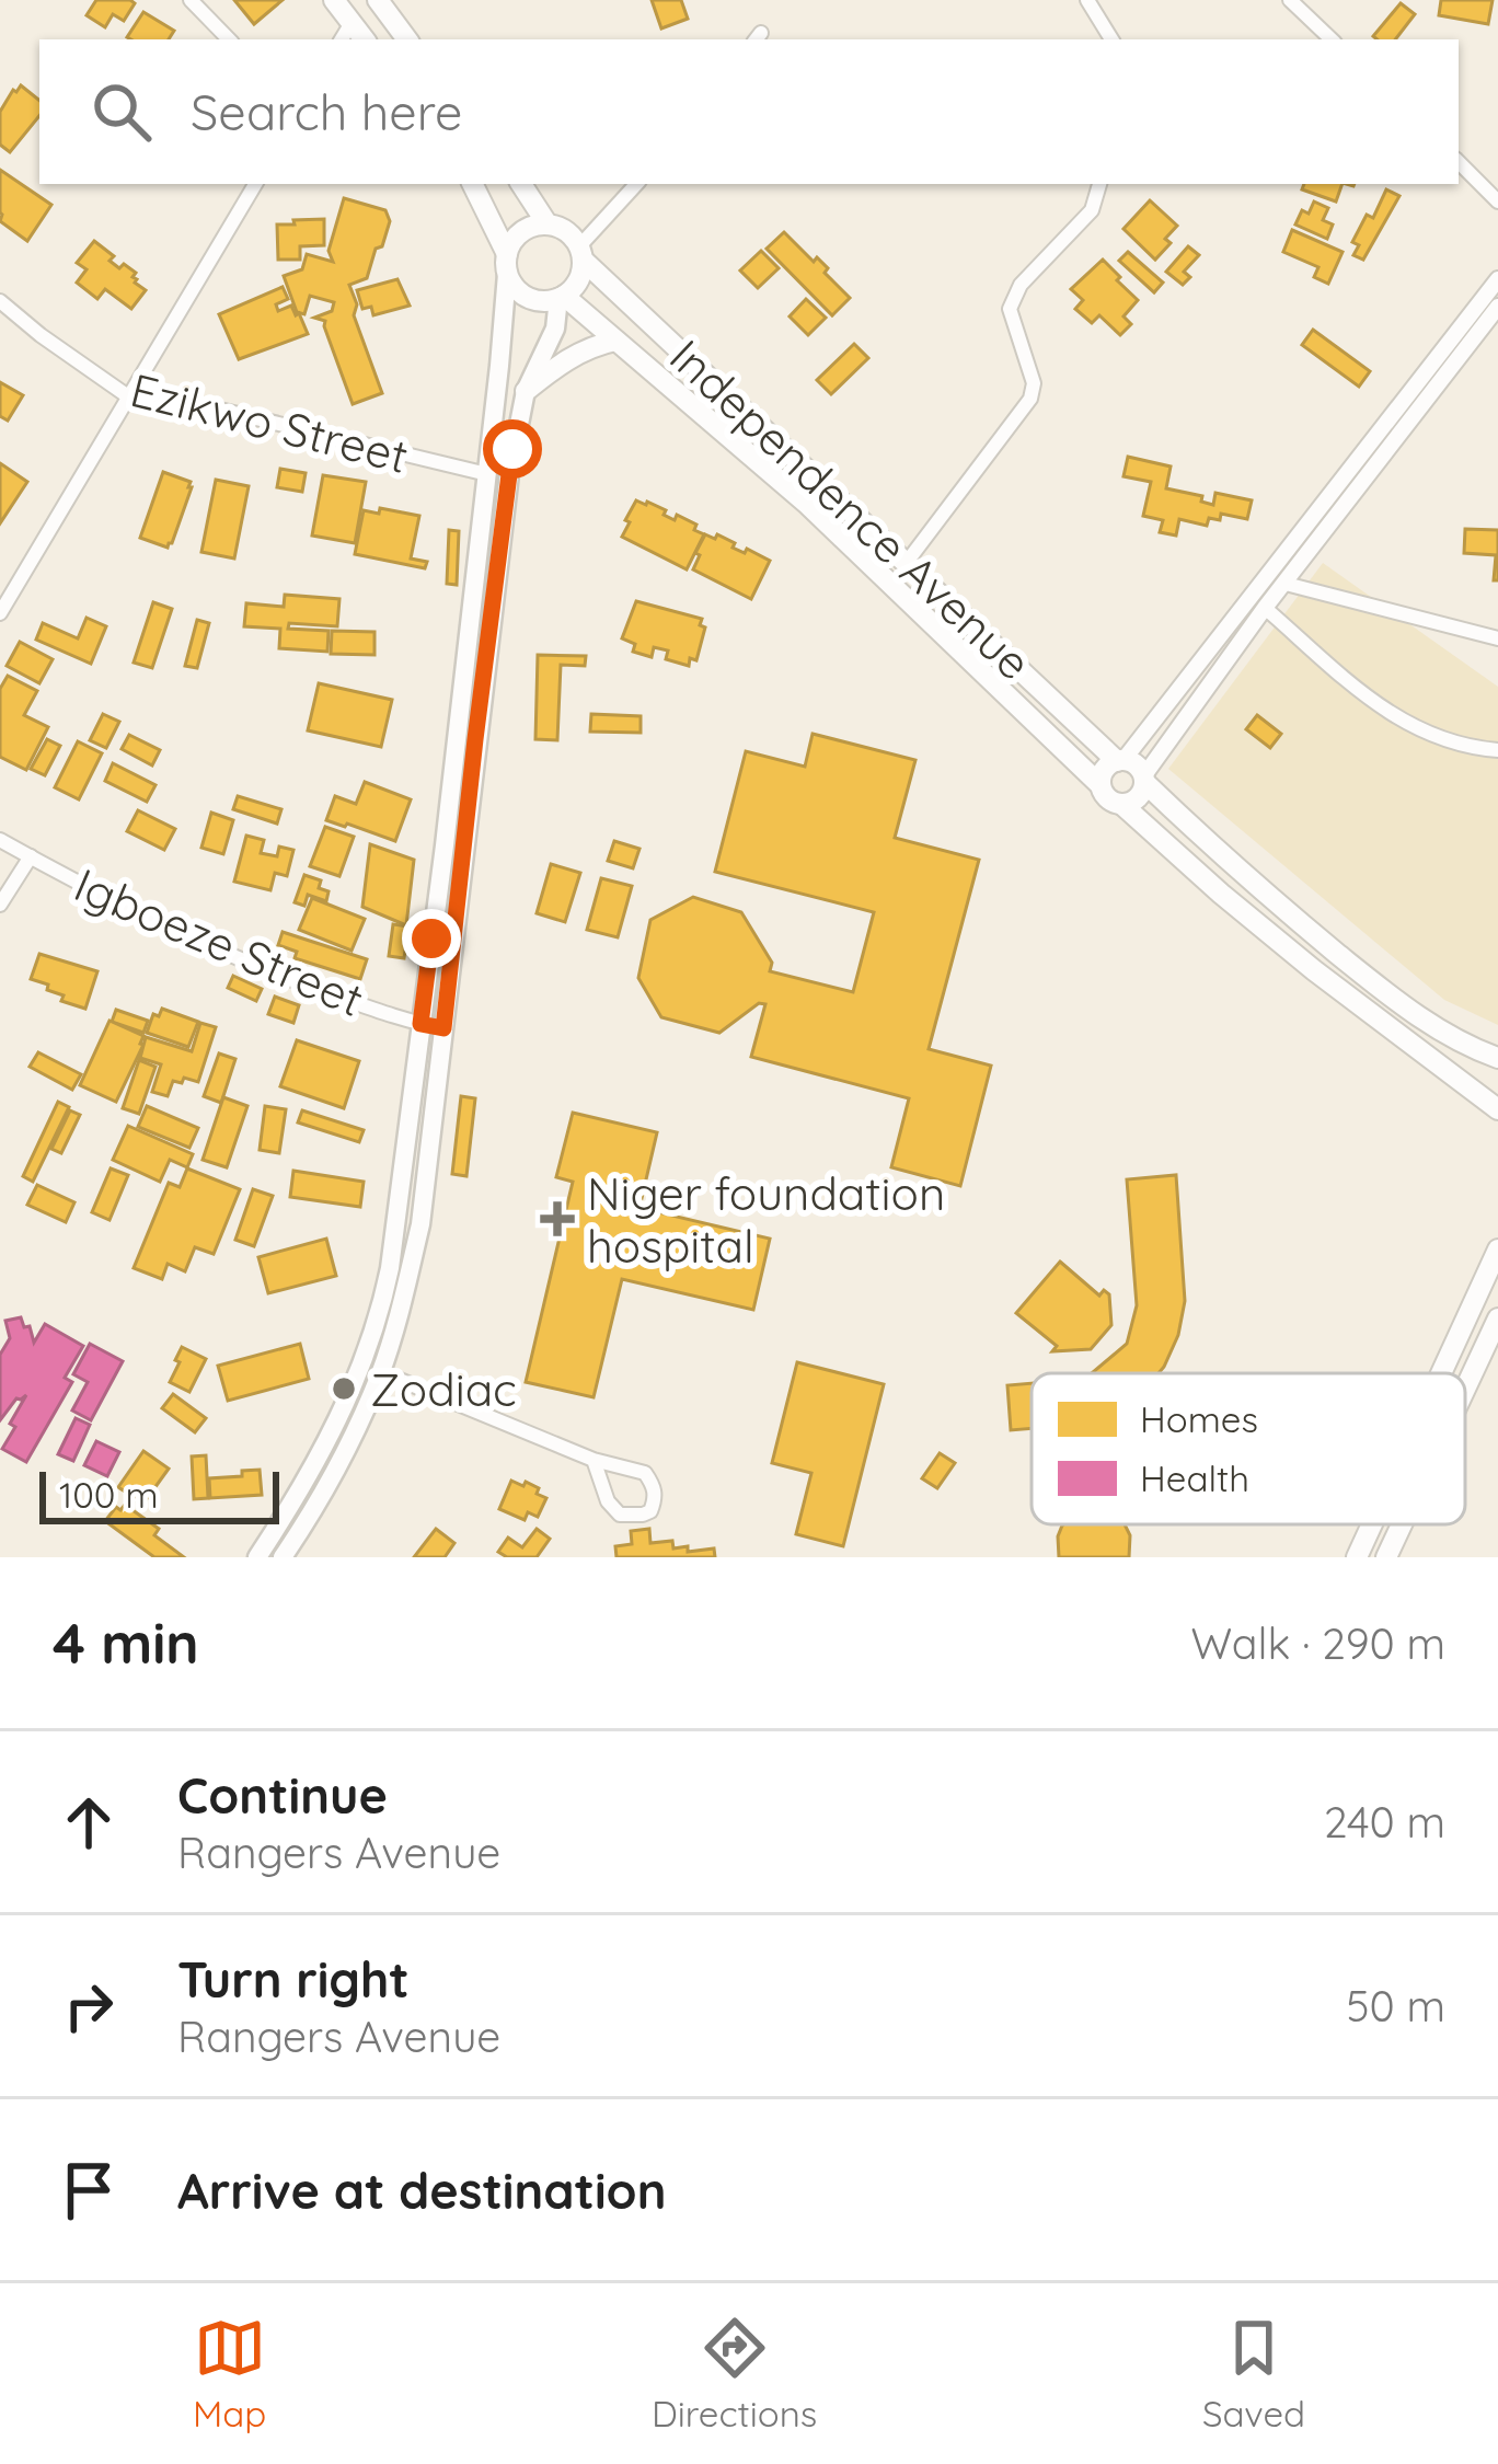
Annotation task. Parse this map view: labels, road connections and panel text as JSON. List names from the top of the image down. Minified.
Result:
{"streets":{"main road":["Independence Avenue"],"street":["Ezikwo Street","Igboeze Street"]},"places":{"health":["Niger foundation hospital"],"other":["Zodiac"]},"legend":["Homes","Health"],"scale_bar":"100 m","page":{"search":"Search here","scale":"100 m","heading":["4 min","Walk · 290 m"],"list":[["Continue","Rangers Avenue","240 m"],["Turn right","Rangers Avenue","50 m"],"Arrive at destination"],"nav":["Map","Directions","Saved"]}}
